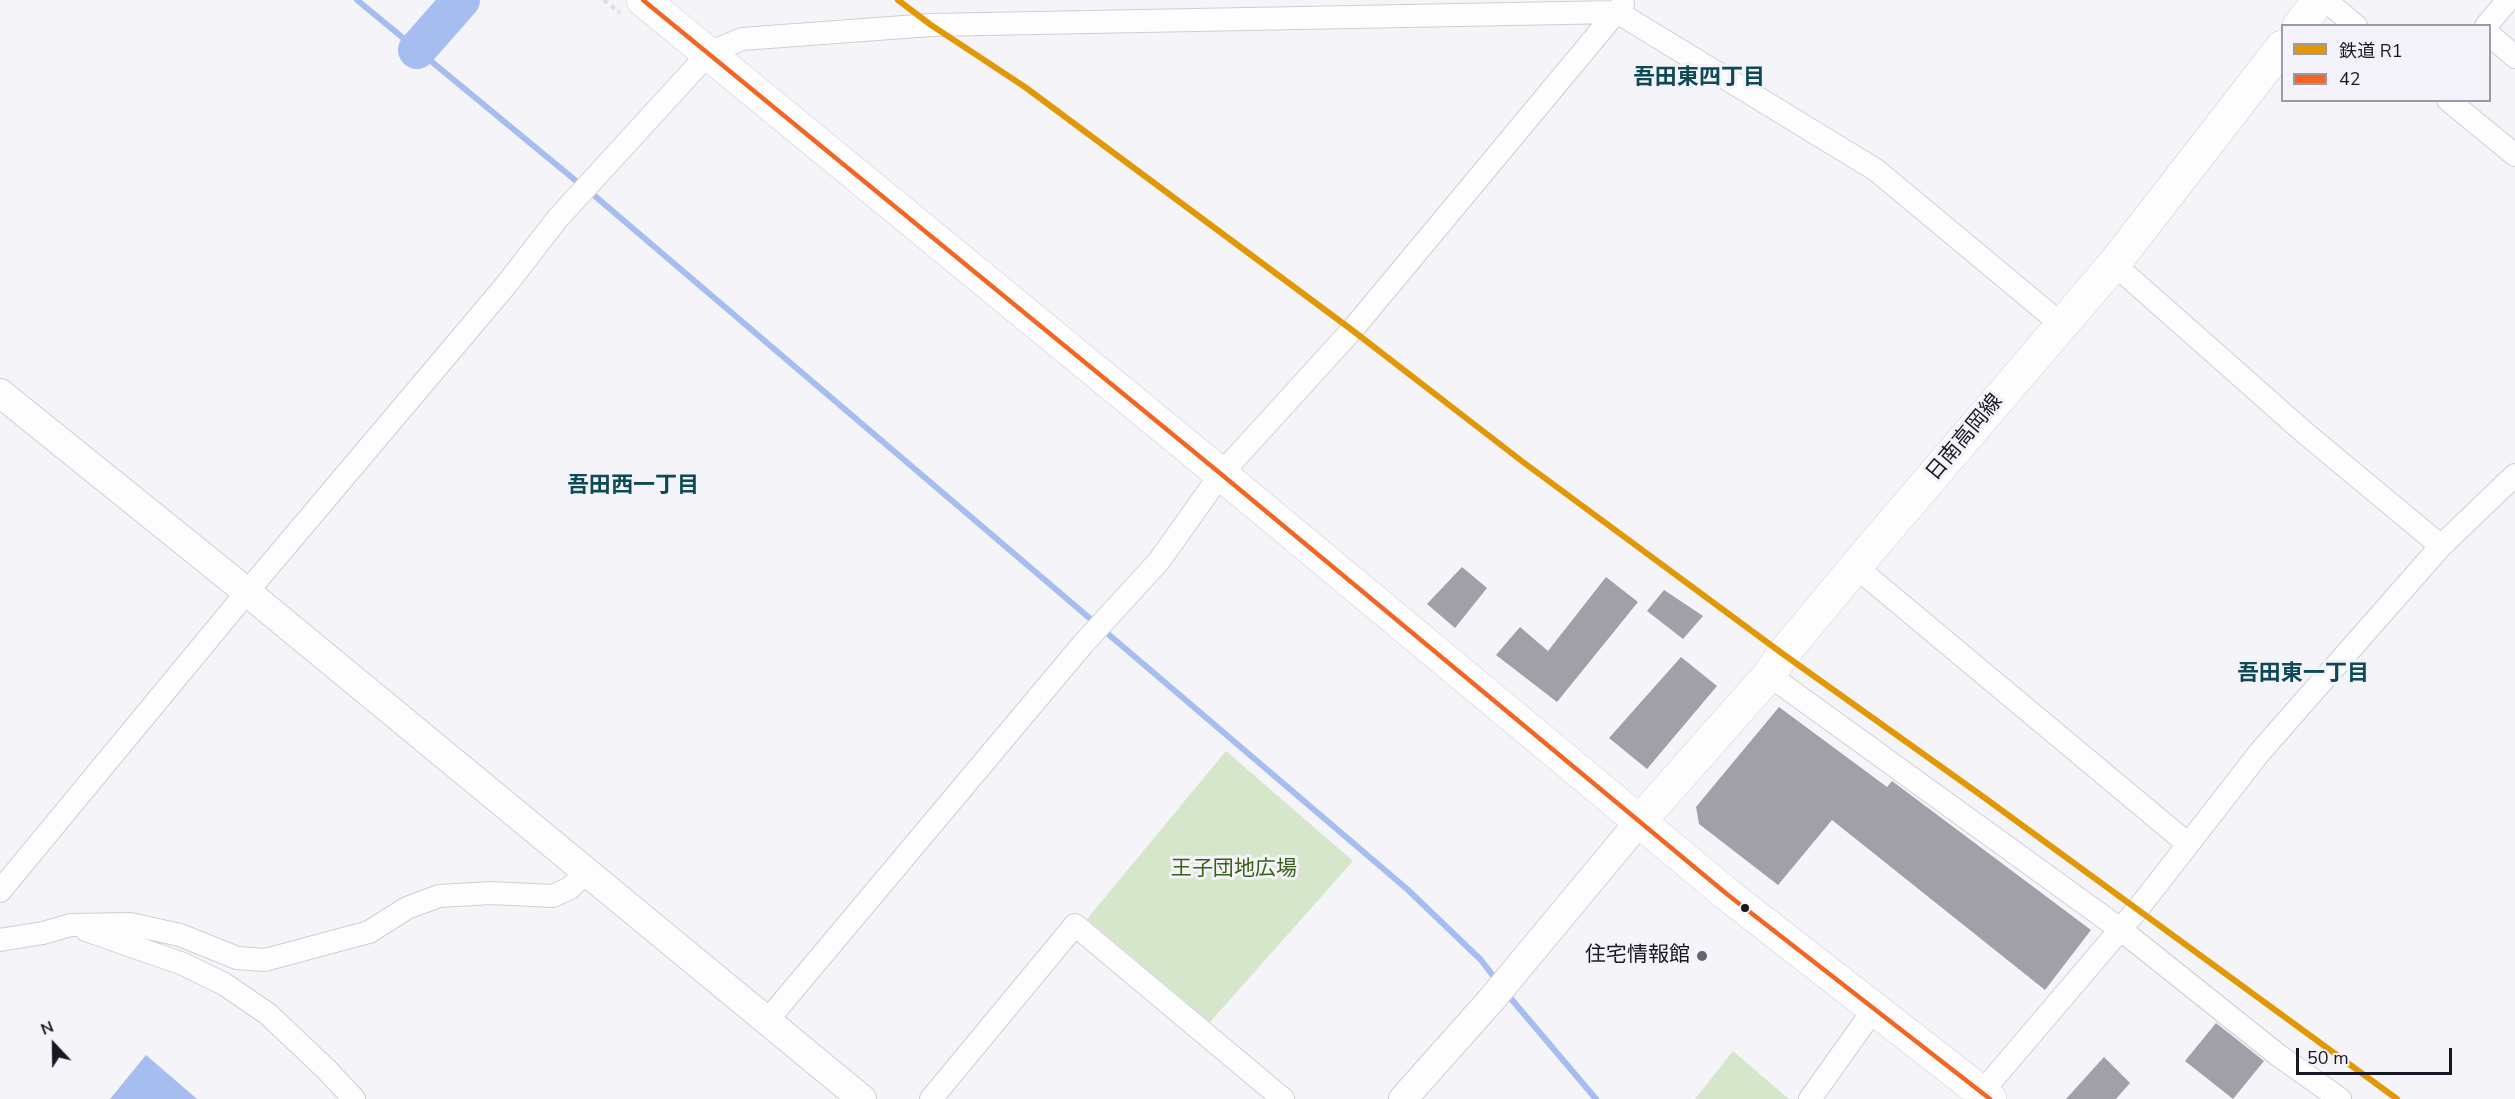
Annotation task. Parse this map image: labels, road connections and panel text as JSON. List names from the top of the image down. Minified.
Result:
{"streets":{"main road":["日南高岡線"]},"districts":["吾田東四丁目","吾田西一丁目","吾田東一丁目"],"parks":["王子団地広場"],"places":["住宅情報館"],"lines":["rail line R1","transit line 42"],"legend":["鉄道 R1","42"],"scale_bar":"50 m","north":"top"}
